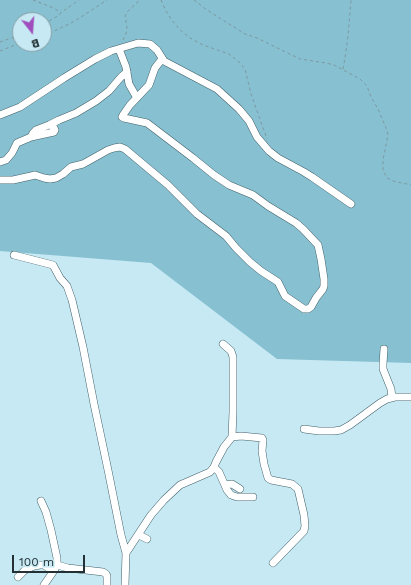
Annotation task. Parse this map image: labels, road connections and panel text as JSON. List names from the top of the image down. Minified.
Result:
{"scale_bar":"100 m","north":"bottom"}
